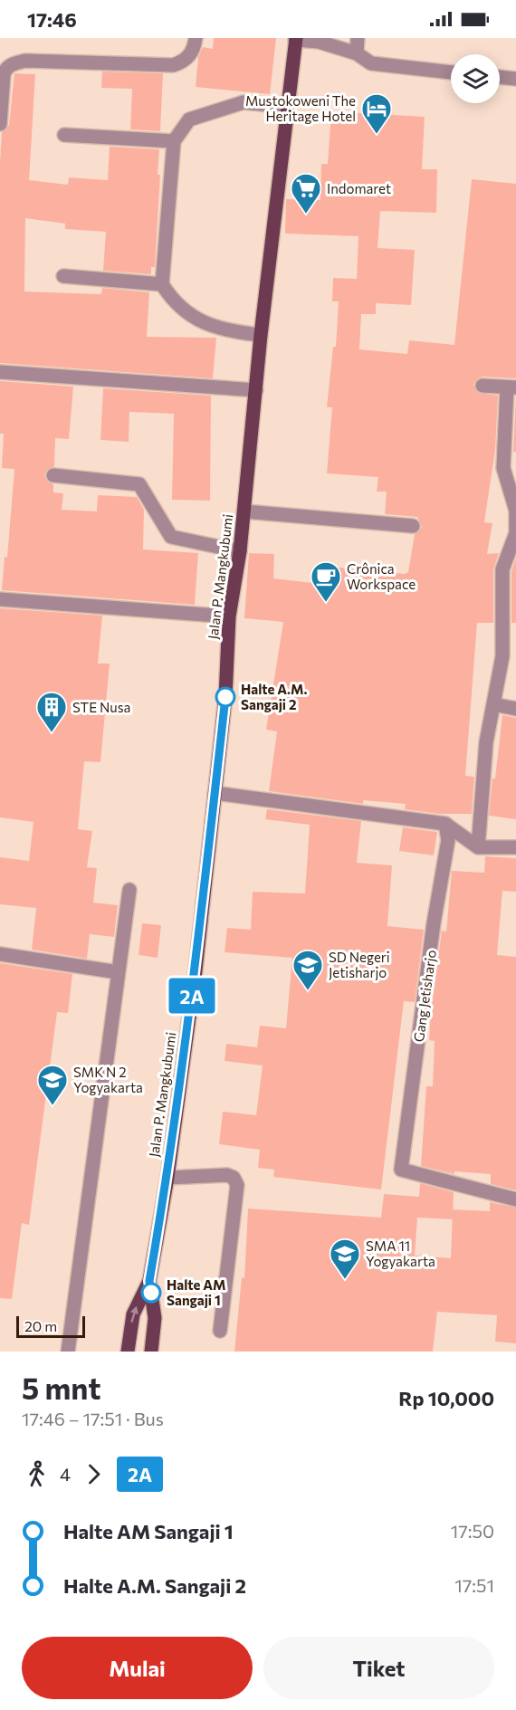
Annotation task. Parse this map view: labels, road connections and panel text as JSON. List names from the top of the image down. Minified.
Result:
{"streets":{"main road":["Jalan P. Mangkubumi"],"street":["Gang Jetisharjo"]},"places":{"hotel":["Mustokoweni The Heritage Hotel"],"supermarket":["Indomaret"],"cafe":["Crônica Workspace"],"other":["Halte A.M. Sangaji 2","Halte AM Sangaji 1"],"building":["STE Nusa"],"school or university":["SD Negeri Jetisharjo","SMK N 2 Yogyakarta","SMA 11 Yogyakarta"]},"lines":["bus line 2A"],"scale_bar":"20 m","page":{"status":"17:46","on_map":"2A","scale":"20 m","heading":["5 mnt","17:46 – 17:51 · Bus","Rp 10,000"],"legs":["4","2A"],"list":[{"name":"Halte AM Sangaji 1","value":"17:50"},{"name":"Halte A.M. Sangaji 2","value":"17:51"}],"buttons":["Mulai","Tiket"]}}
